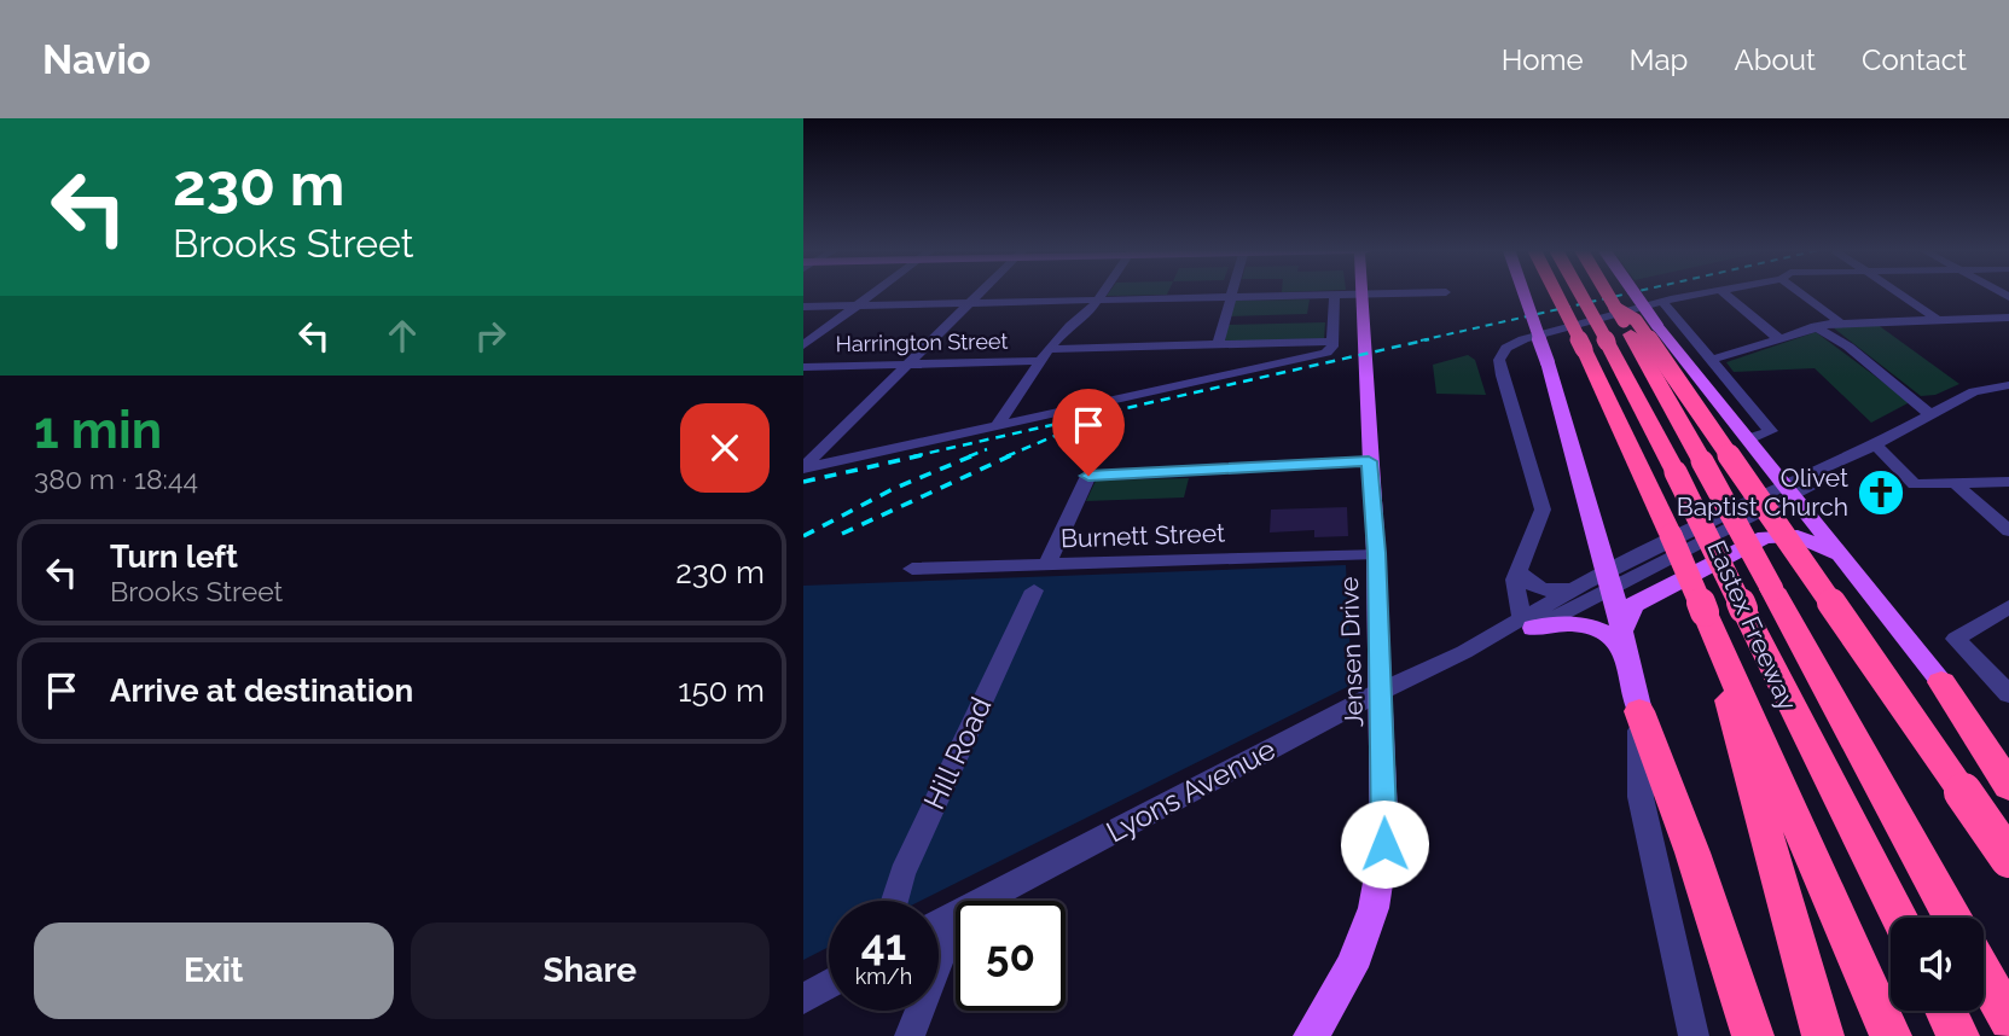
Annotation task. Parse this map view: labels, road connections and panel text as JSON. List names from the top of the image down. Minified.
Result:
{"streets":{"highway":["Eastex Freeway"],"main road":["Jensen Drive"],"street":["Harrington Street","Burnett Street","Hill Road","Lyons Avenue"]},"crossings":[["Burnett Street","Jensen Drive"],["Jensen Drive","Lyons Avenue"]],"places":{"church":["Olivet Baptist Church"]},"page":{"header":"Navio","nav":["Home","Map","About","Contact"],"turn":["230 m","Brooks Street"],"heading":["1 min","380 m · 18:44"],"list":[{"name":"Turn left","note":"Brooks Street","value":"230 m"},{"name":"Arrive at destination","value":"150 m"}],"speed":"41 km/h","limit":"50","buttons":["Exit","Share"]}}
